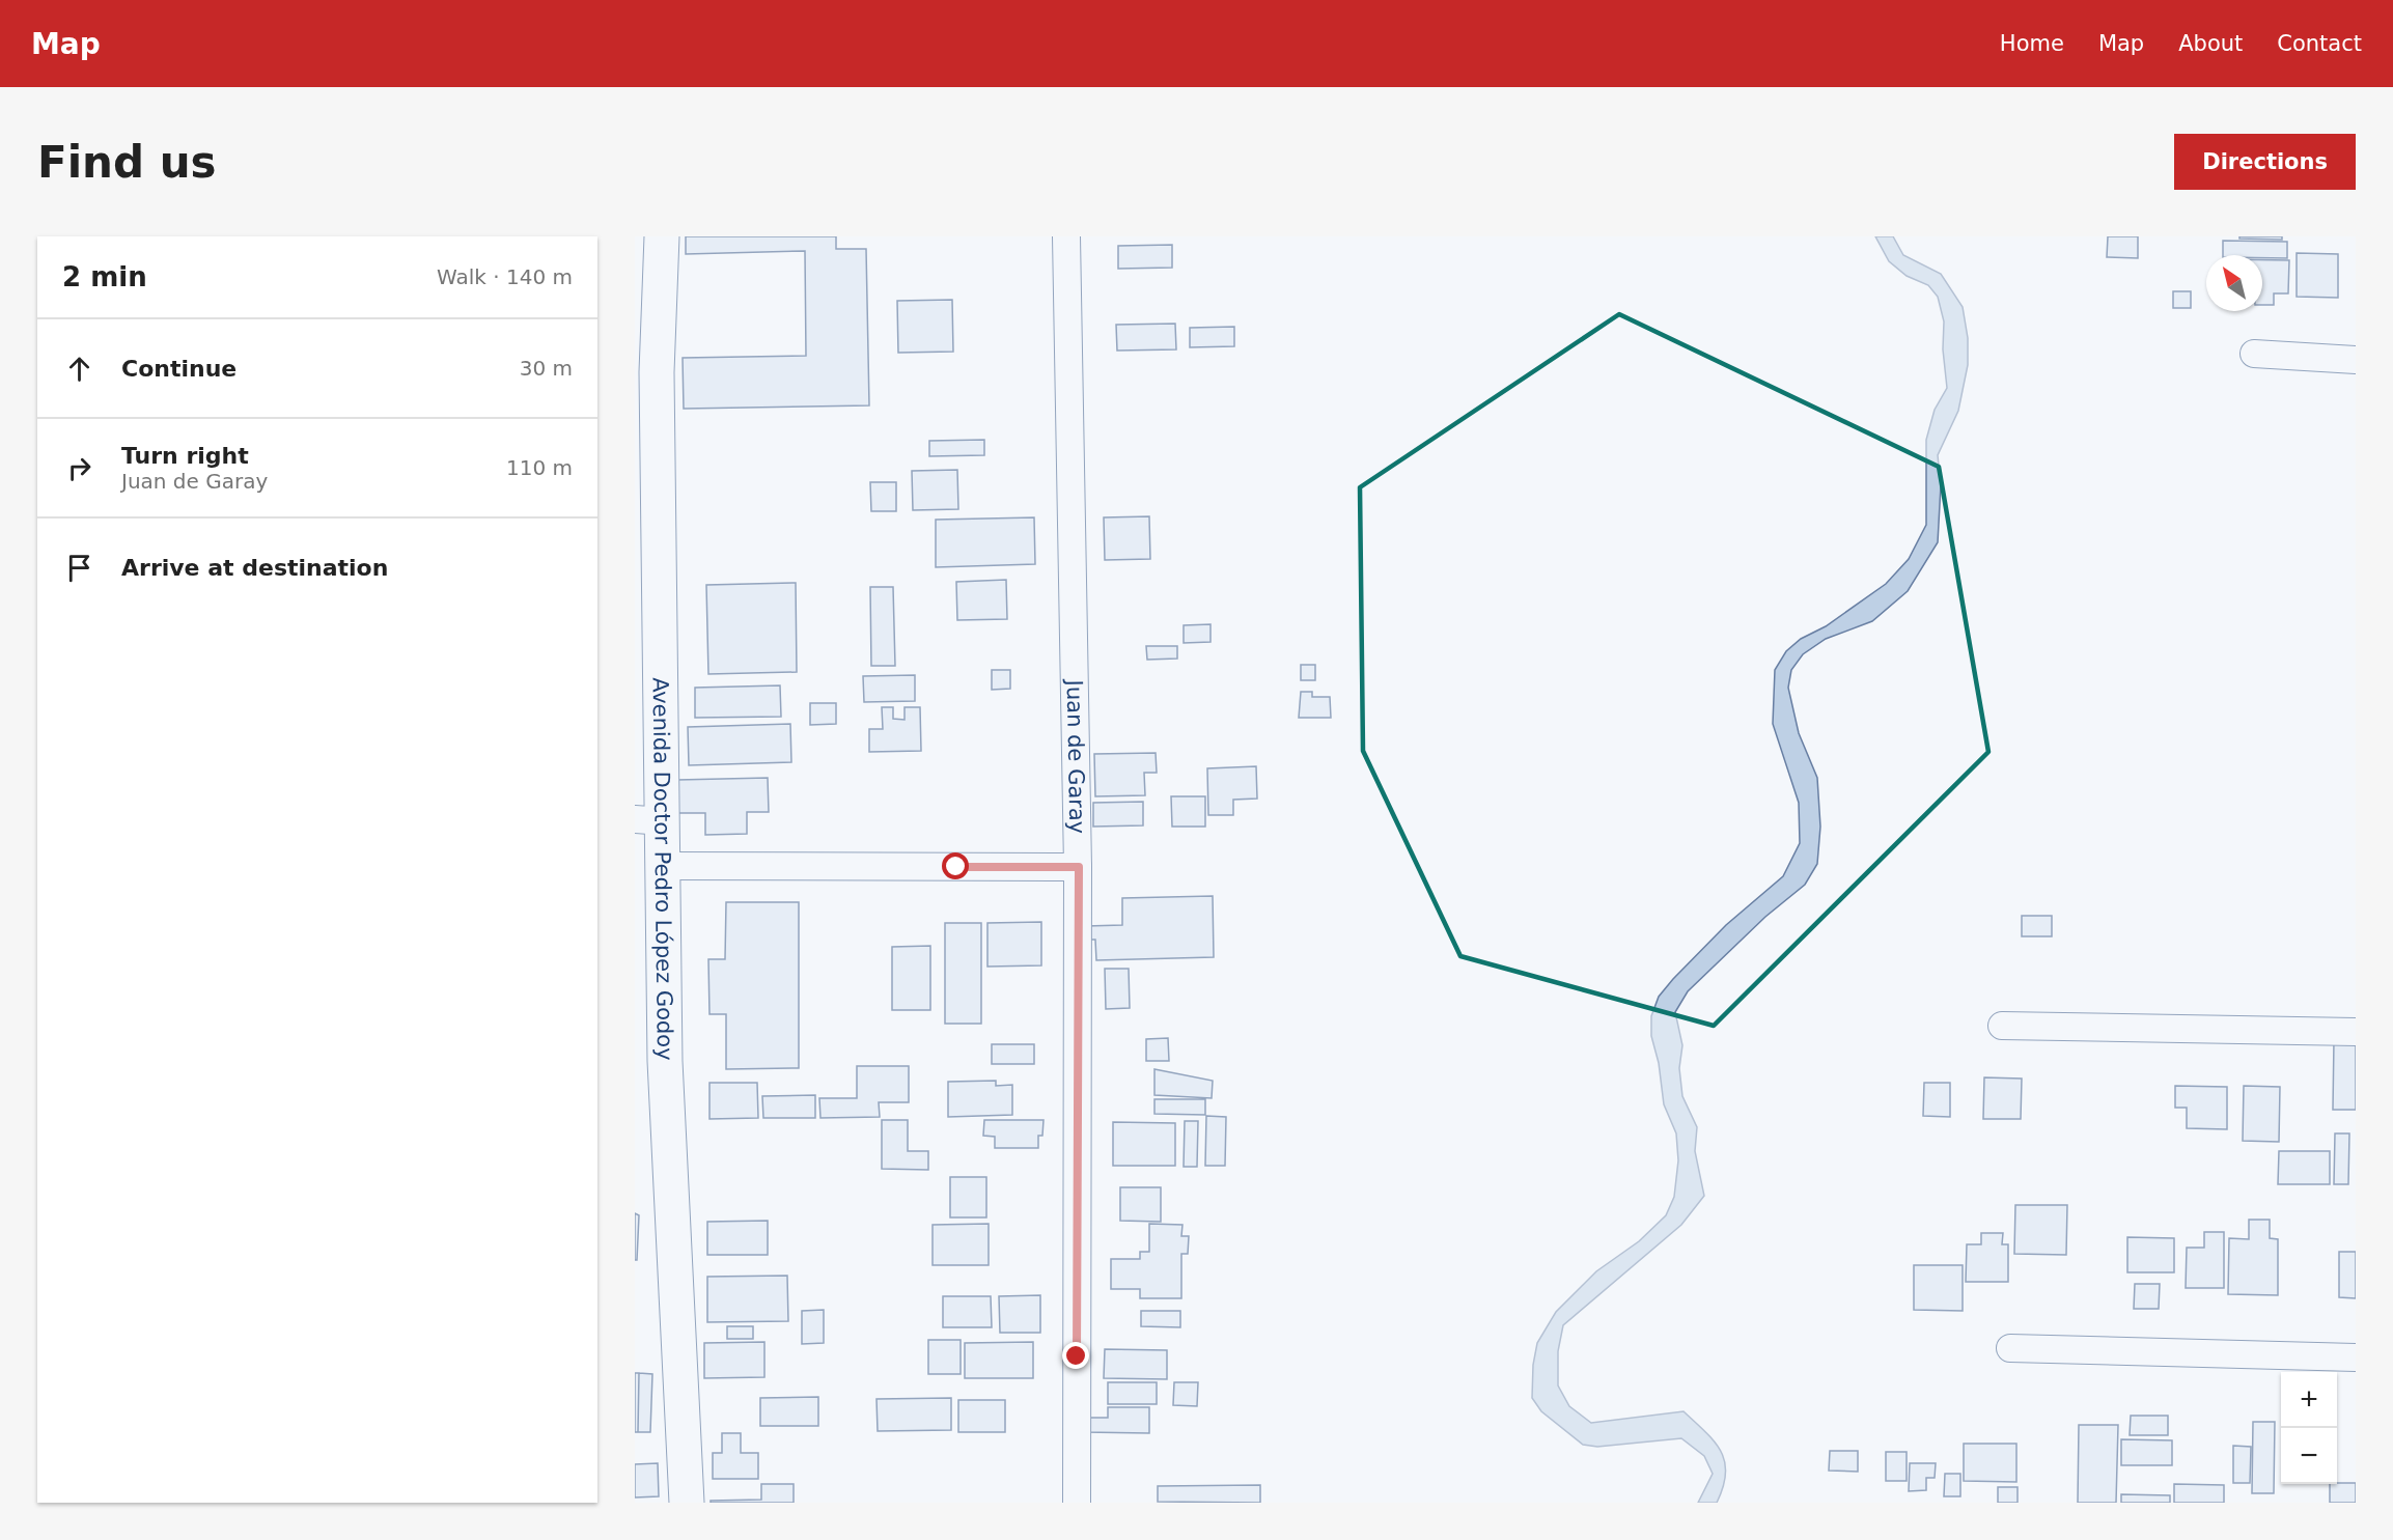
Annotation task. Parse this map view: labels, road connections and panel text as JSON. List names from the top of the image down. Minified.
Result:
{"streets":{"main road":["Avenida Doctor Pedro López Godoy"],"street":["Juan de Garay"]},"north":"top left","page":{"header":"Map","nav":["Home","Map","About","Contact"],"buttons":"Directions","title":"Find us","heading":["2 min","Walk · 140 m"],"list":[["Continue","30 m"],["Turn right","Juan de Garay","110 m"],"Arrive at destination"],"map_buttons":["+","−"]}}
